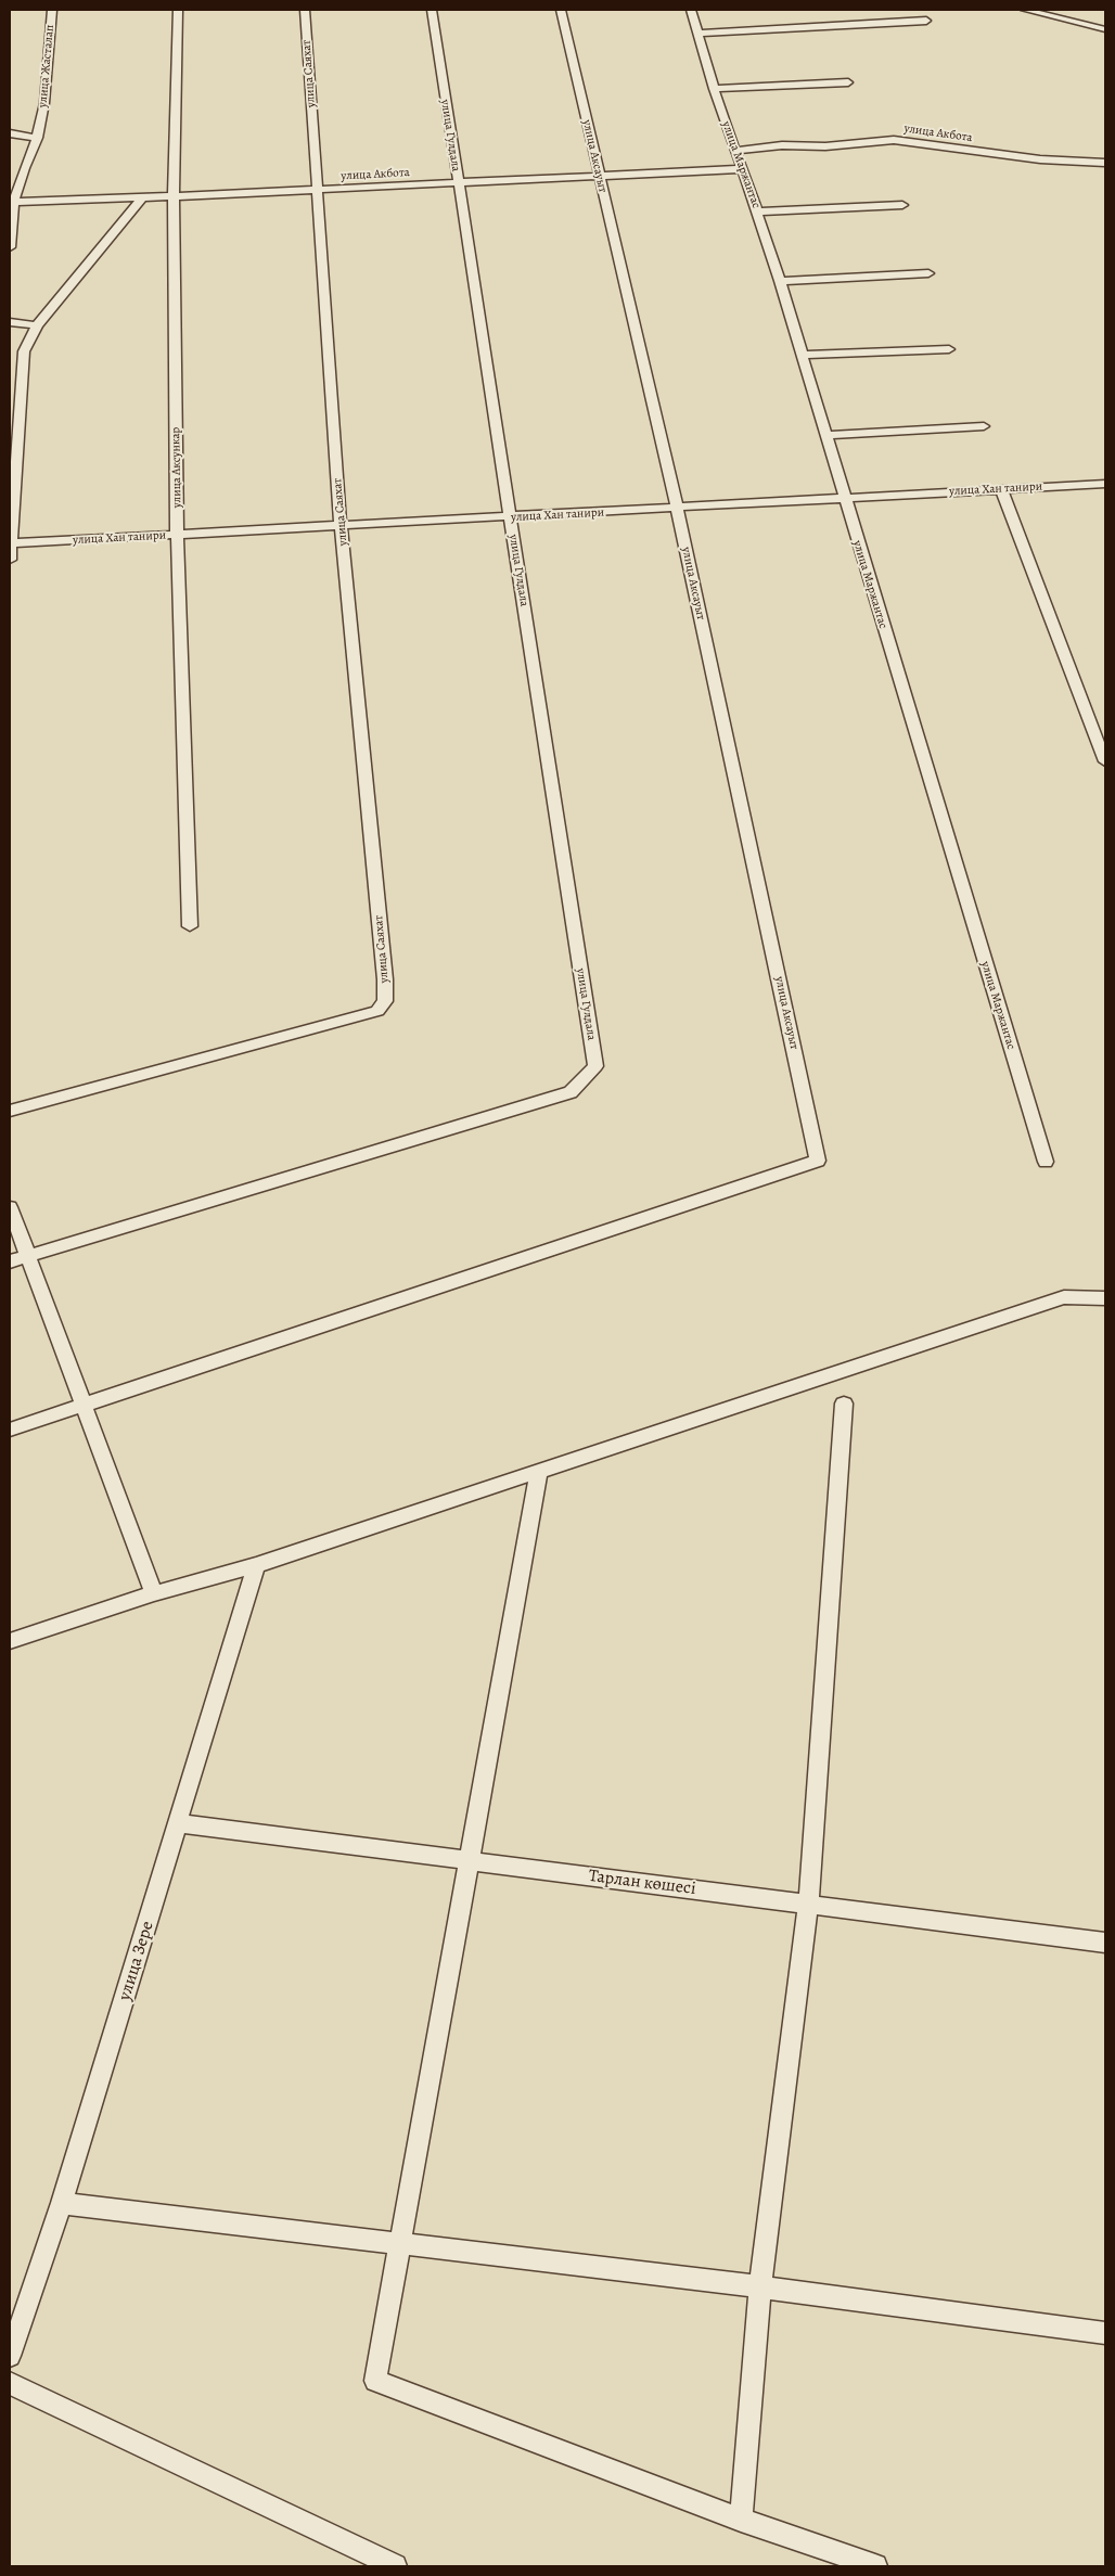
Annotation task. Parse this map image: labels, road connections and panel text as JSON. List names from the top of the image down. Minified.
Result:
{"streets":{"street":["улица Жасталап","улица Саяхат","улица Акбота","улица Гулдала","улица Аксауыт","улица Маржантас","улица Аксункар","улица Хан танири","Тарлан көшесі","улица Зере"]},"crossings":[["улица Жасталап","улица Акбота"],["улица Саяхат","улица Акбота"],["улица Саяхат","улица Хан танири"],["улица Акбота","улица Гулдала"],["улица Акбота","улица Аксауыт"],["улица Акбота","улица Маржантас"],["улица Акбота","улица Аксункар"],["улица Гулдала","улица Хан танири"],["улица Аксауыт","улица Хан танири"],["улица Маржантас","улица Хан танири"],["улица Аксункар","улица Хан танири"],["Тарлан көшесі","улица Зере"]]}
